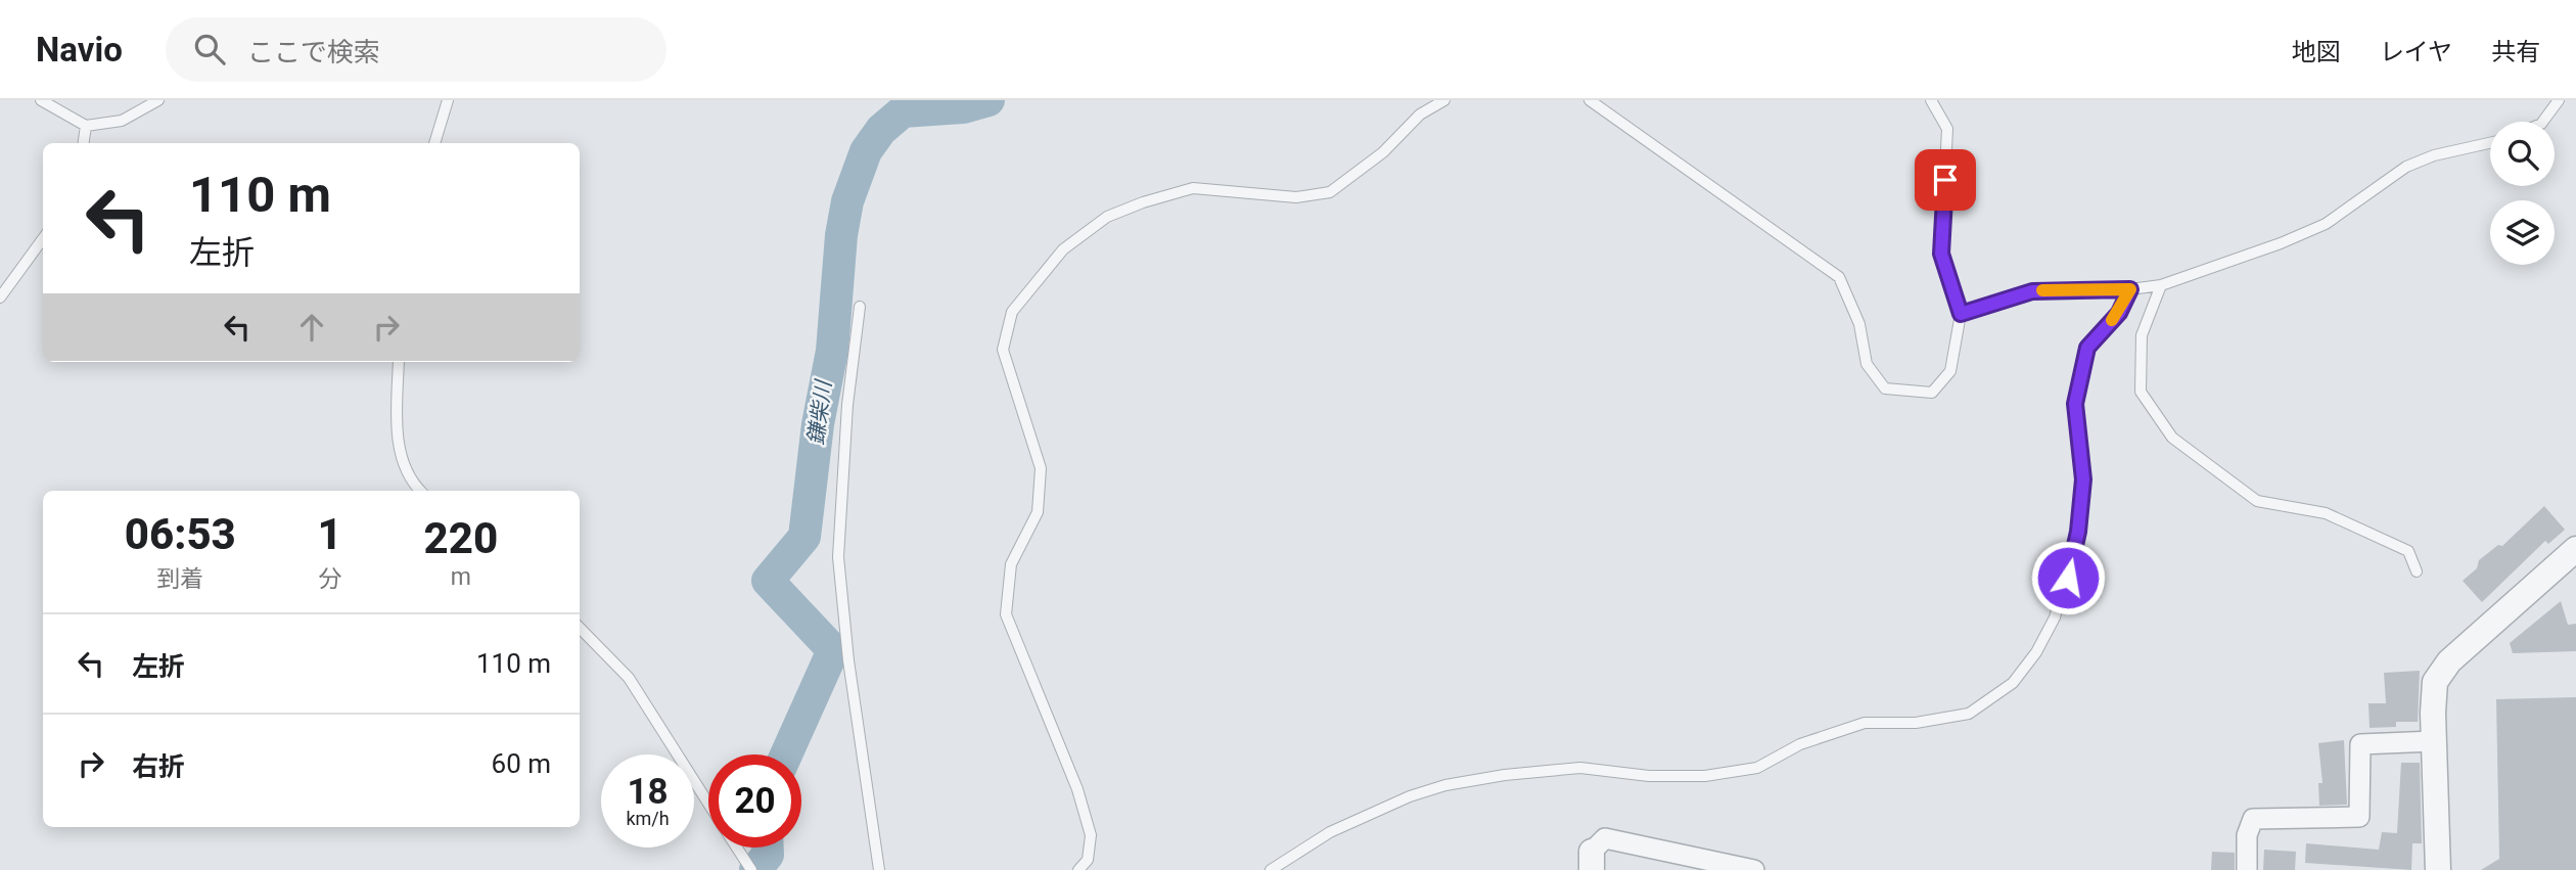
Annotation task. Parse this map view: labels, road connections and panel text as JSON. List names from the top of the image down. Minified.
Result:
{"water":["鎌柴川"],"page":{"header":"Navio","search":"ここで検索","nav":["地図","レイヤ","共有"],"turn":["110 m","左折"],"eta":["06:53","到着","1","分","220","m"],"list":[{"name":"左折","value":"110 m"},{"name":"右折","value":"60 m"}],"speed":"18 km/h","limit":"20"}}
